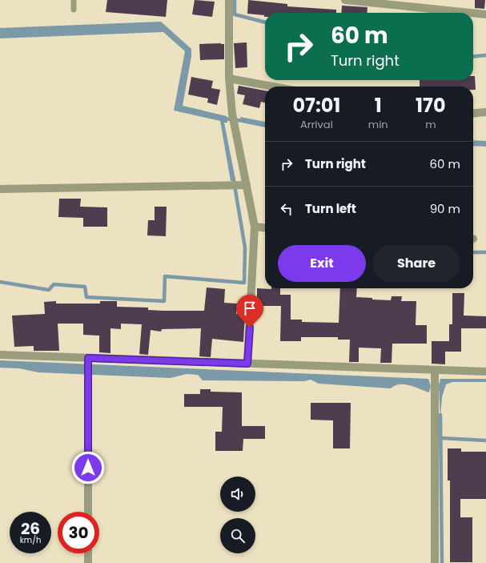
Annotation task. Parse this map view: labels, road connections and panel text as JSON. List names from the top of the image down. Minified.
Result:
{"page":{"turn":["60 m","Turn right"],"eta":["07:01","Arrival","1","min","170","m"],"list":[{"name":"Turn right","value":"60 m"},{"name":"Turn left","value":"90 m"}],"buttons":["Exit","Share"],"speed":"26 km/h","limit":"30"}}
